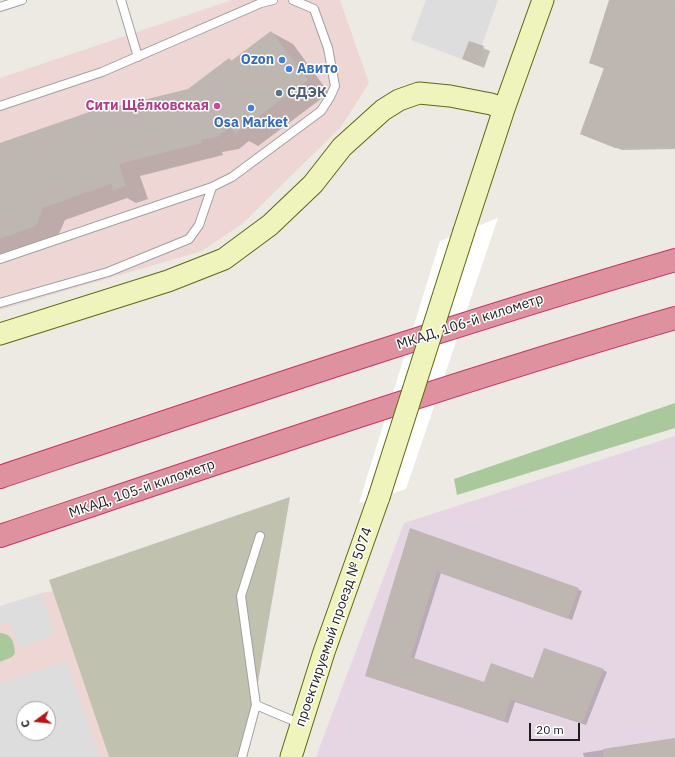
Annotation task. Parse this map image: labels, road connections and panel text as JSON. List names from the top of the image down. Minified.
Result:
{"streets":{"highway":["МКАД, 106-й километр","МКАД, 105-й километр"],"street":["проектируемый проезд № 5074"]},"places":["Ozon","Авито","СДЭК","Сити Щёлковская","Osa Market"],"scale_bar":"20 m","north":"left"}
